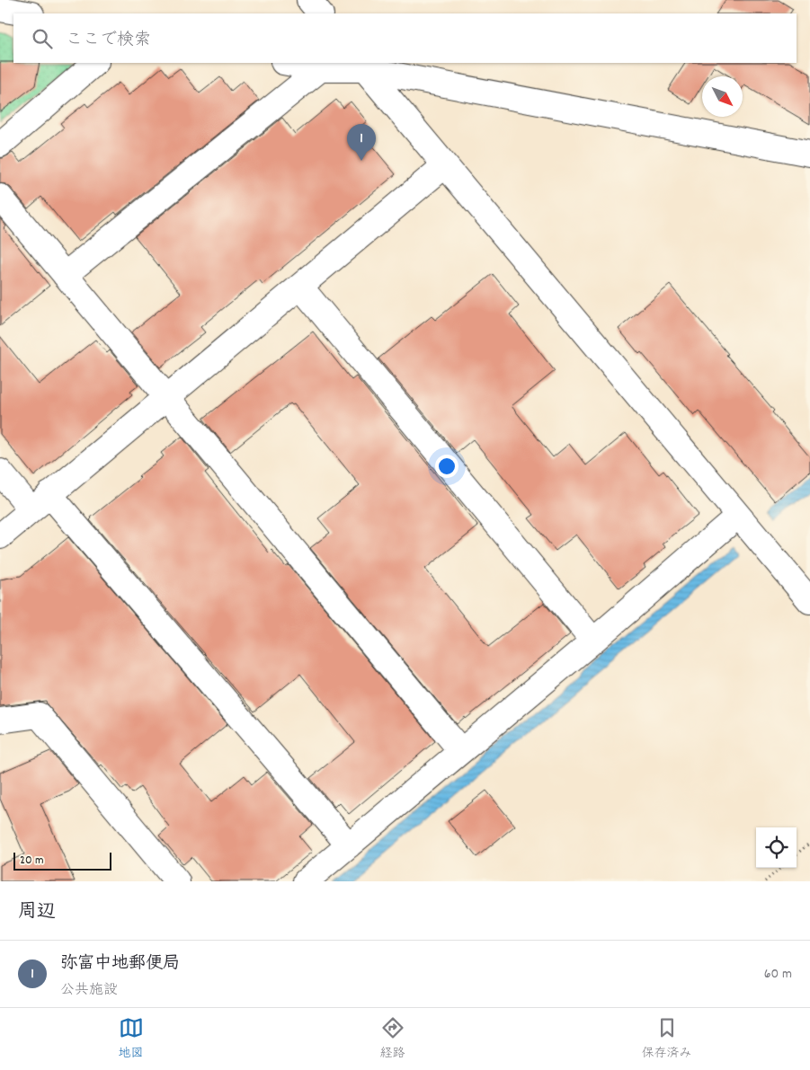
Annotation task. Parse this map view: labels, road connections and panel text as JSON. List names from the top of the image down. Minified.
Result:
{"scale_bar":"20 m","north":"bottom right","page":{"search":"ここで検索","pins":"1","scale":"20 m","heading":"周辺","list":[{"mark":"1","name":"弥富中地郵便局","note":"公共施設","value":"60 m"}],"nav":["地図","経路","保存済み"]}}
